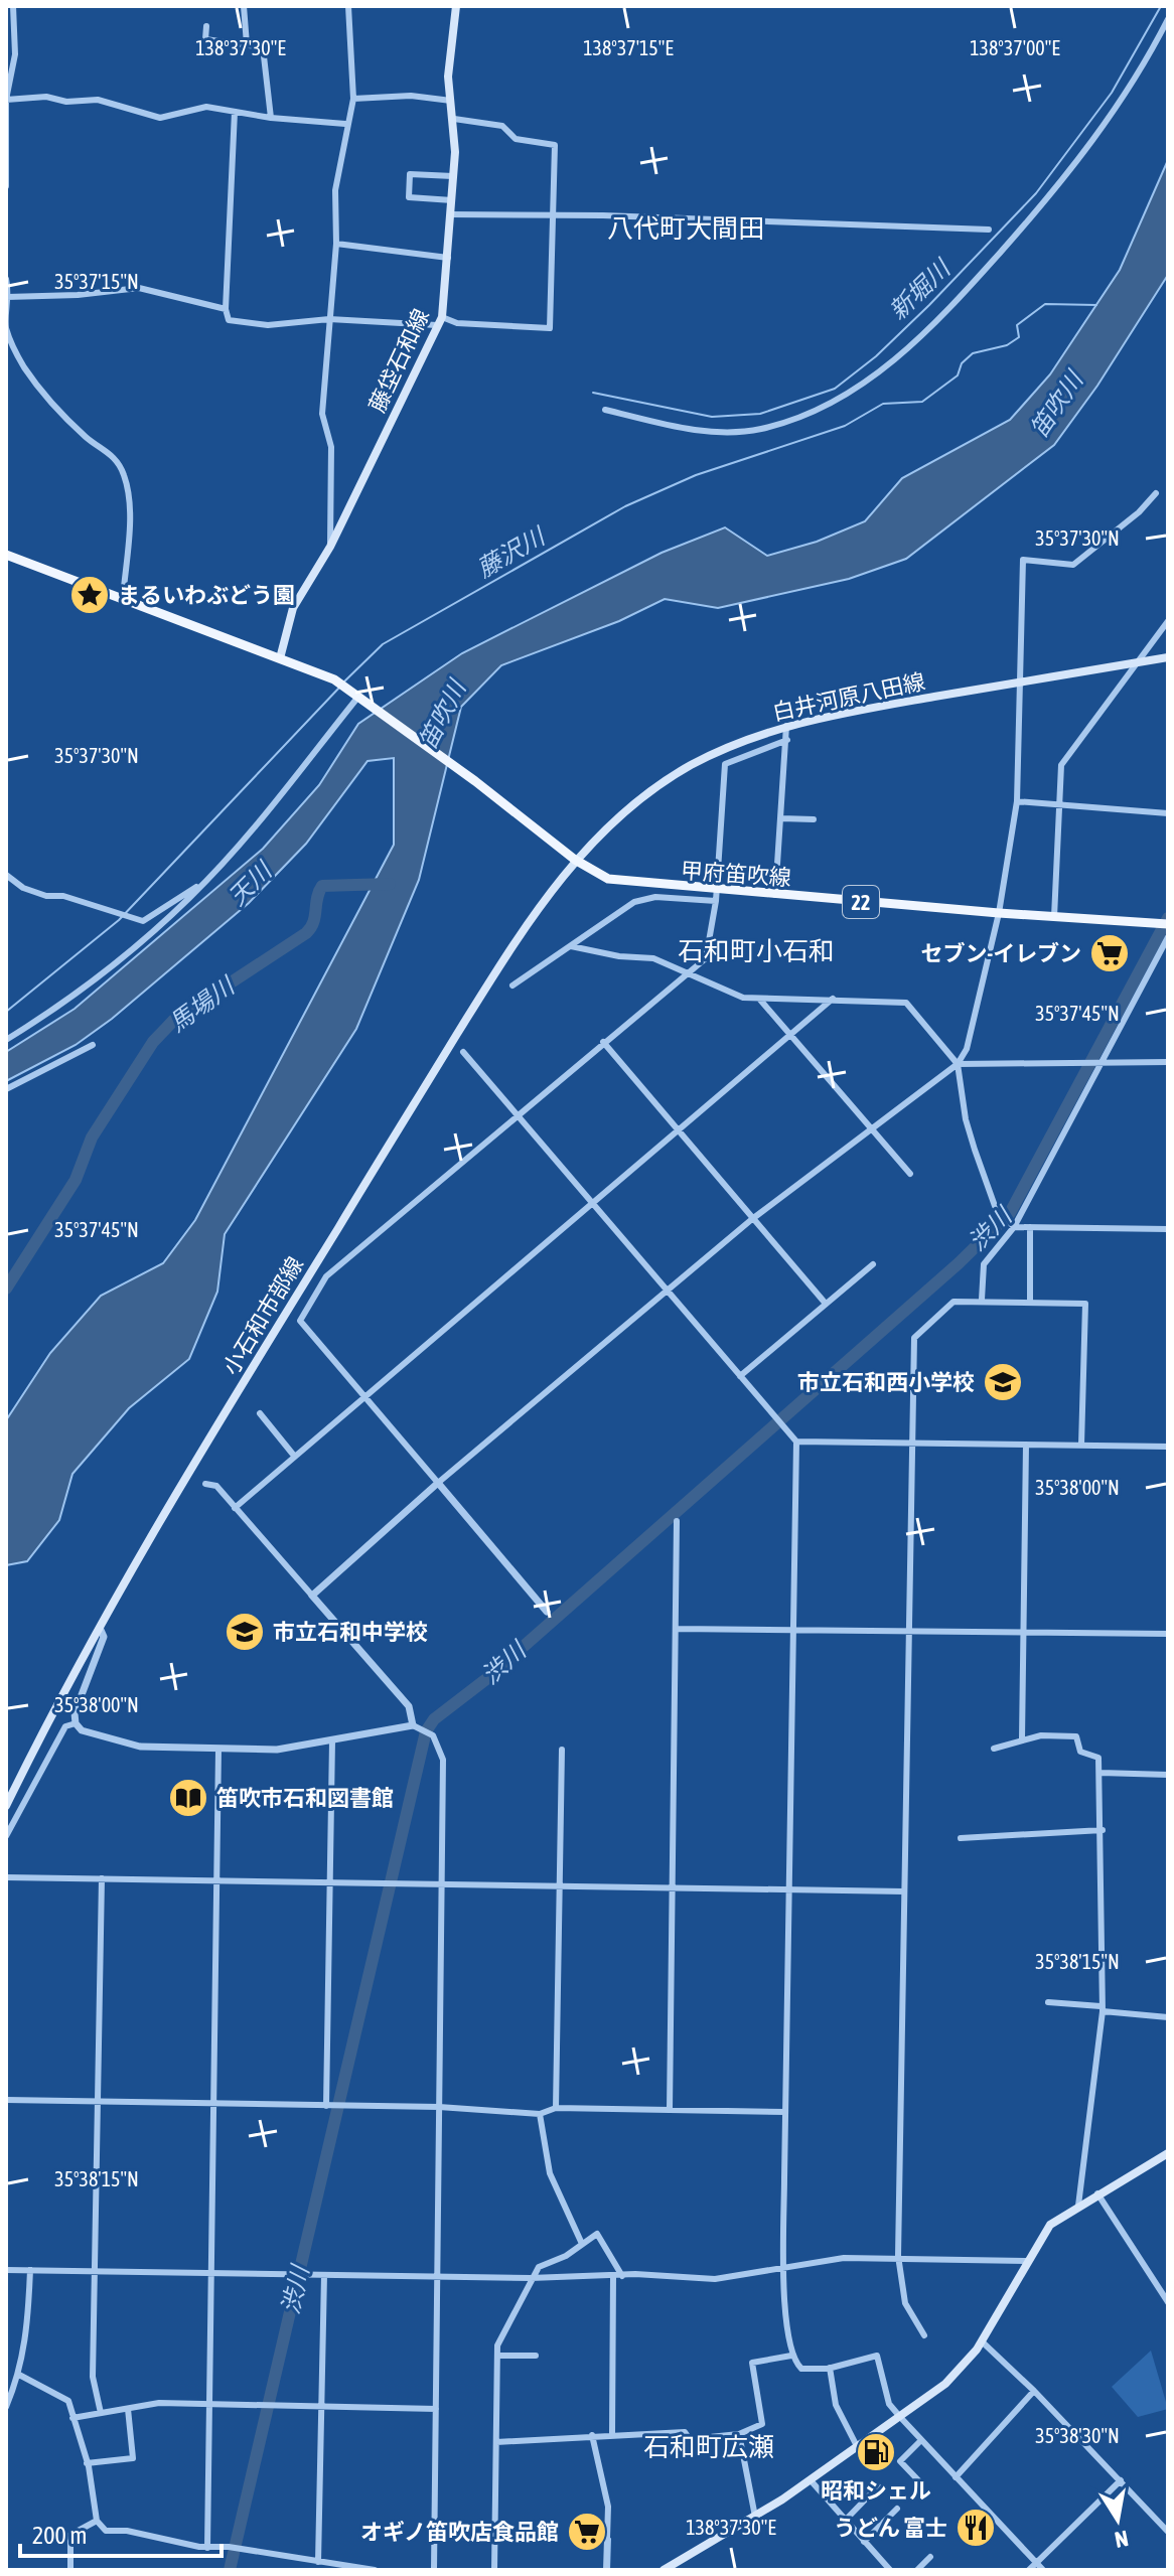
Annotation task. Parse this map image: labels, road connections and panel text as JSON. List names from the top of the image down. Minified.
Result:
{"streets":{"main road":["藤垈石和線","白井河原八田線","甲府笛吹線","22","小石和市部線"]},"crossings":[["藤垈石和線","22"],["白井河原八田線","甲府笛吹線"],["白井河原八田線","小石和市部線"],["甲府笛吹線","22"],["甲府笛吹線","小石和市部線"]],"districts":["八代町大間田","石和町小石和","石和町広瀬"],"water":["新堀川","笛吹川","藤沢川","天川","馬場川","渋川"],"places":{"place":["まるいわぶどう園"],"supermarket":["セブン-イレブン","オギノ笛吹店食品館"],"school or university":["市立石和西小学校","市立石和中学校"],"library":["笛吹市石和図書館"],"fuel station":["昭和シェル"],"restaurant":["うどん 富士"]},"scale_bar":"200 m","north":"bottom","coordinates":["138°37'30\"E","138°37'15\"E","138°37'00\"E","35°37'15\"N","35°37'30\"N","35°37'45\"N","35°38'00\"N","35°38'15\"N","35°38'30\"N"]}
